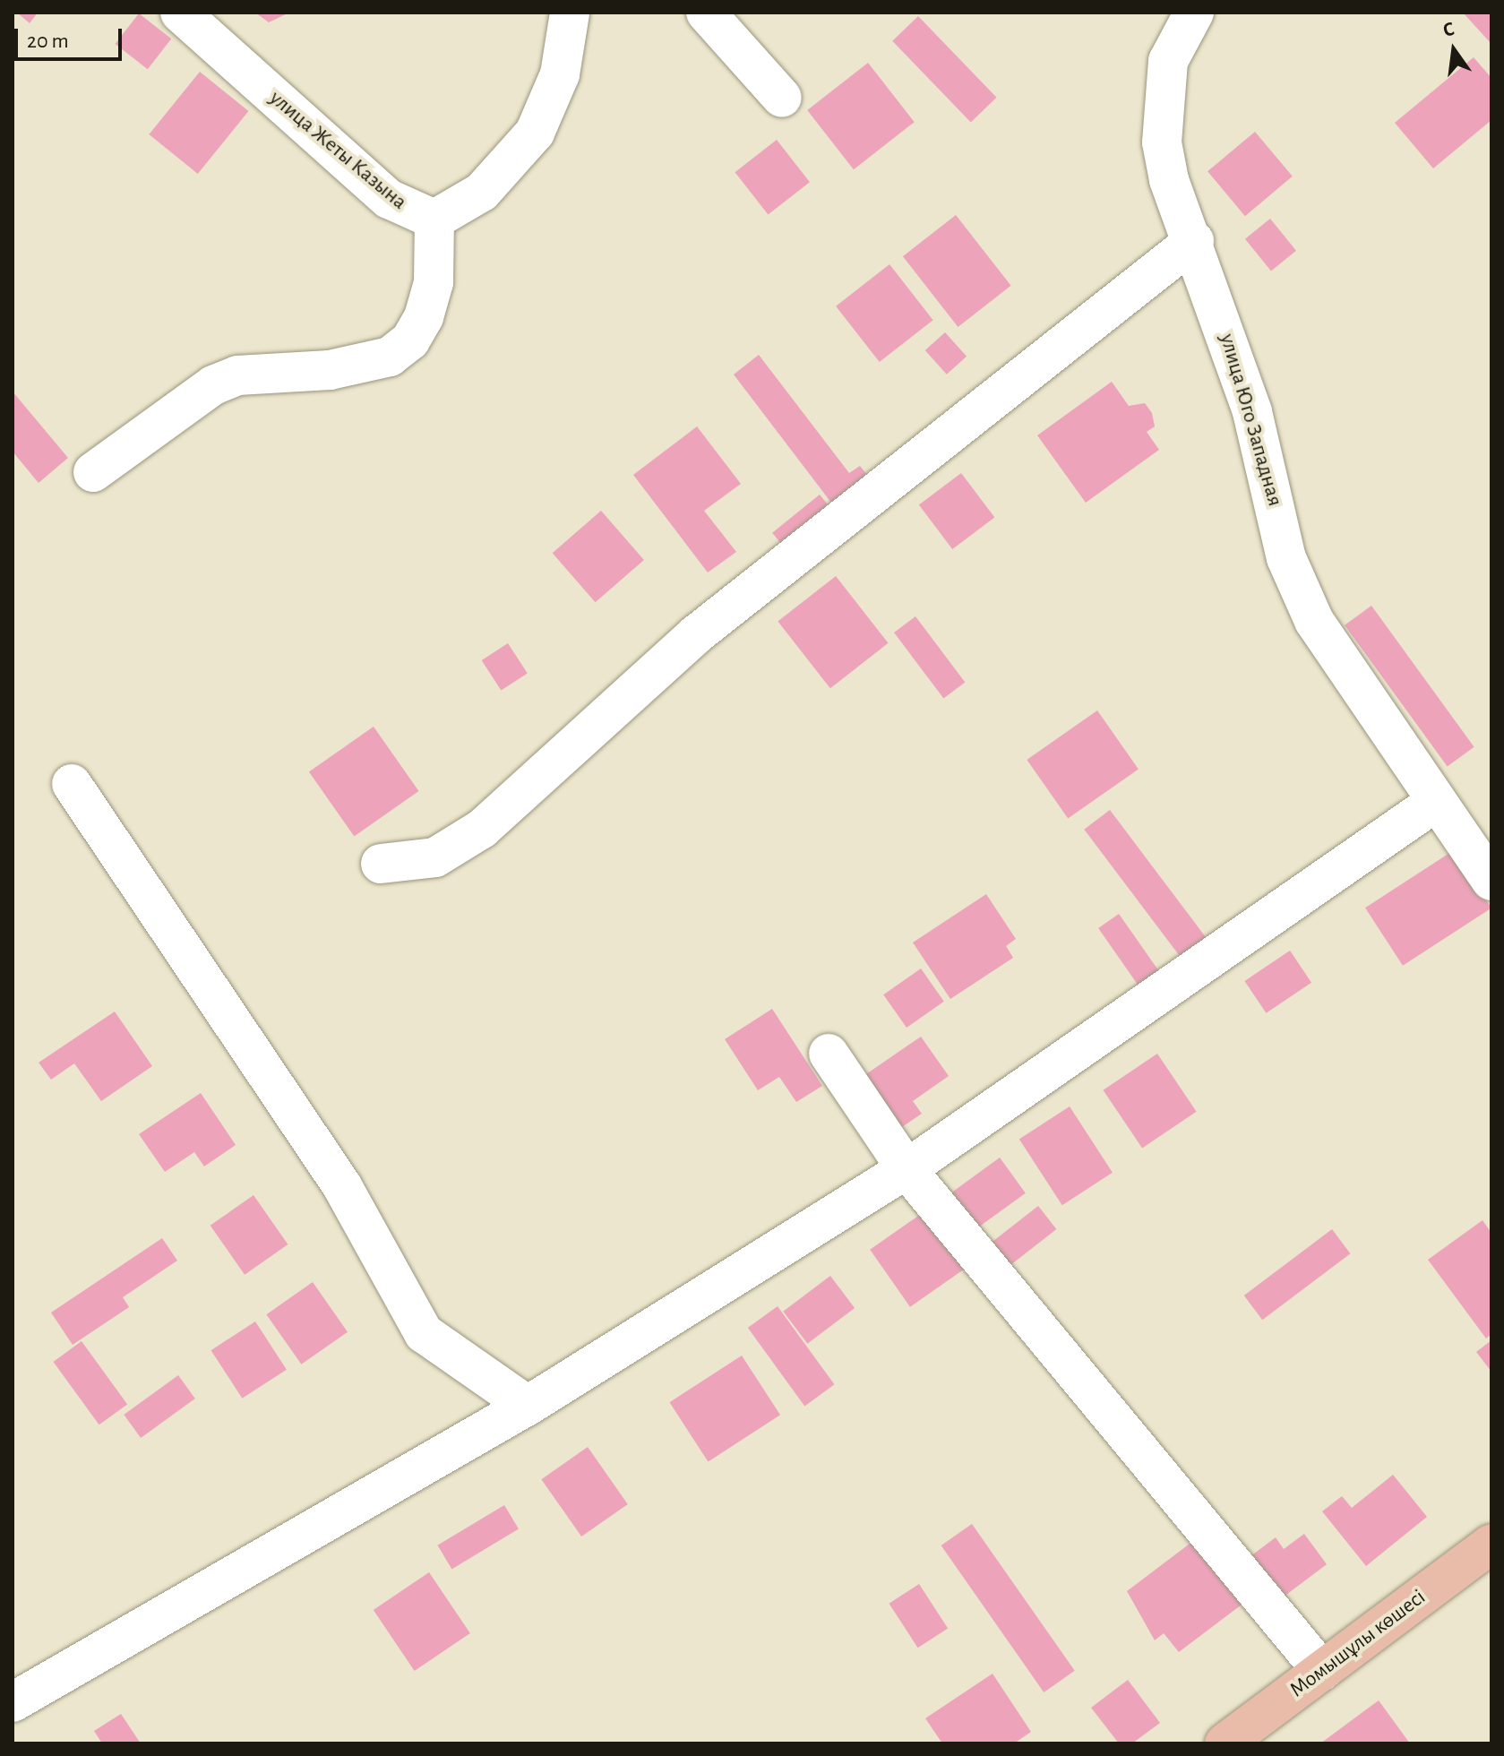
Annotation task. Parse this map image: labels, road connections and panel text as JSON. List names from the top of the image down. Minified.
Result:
{"streets":{"main road":["Момышұлы көшесі"],"street":["улица Жеты Казына","улица Юго Западная"]},"scale_bar":"20 m","north":"top"}
